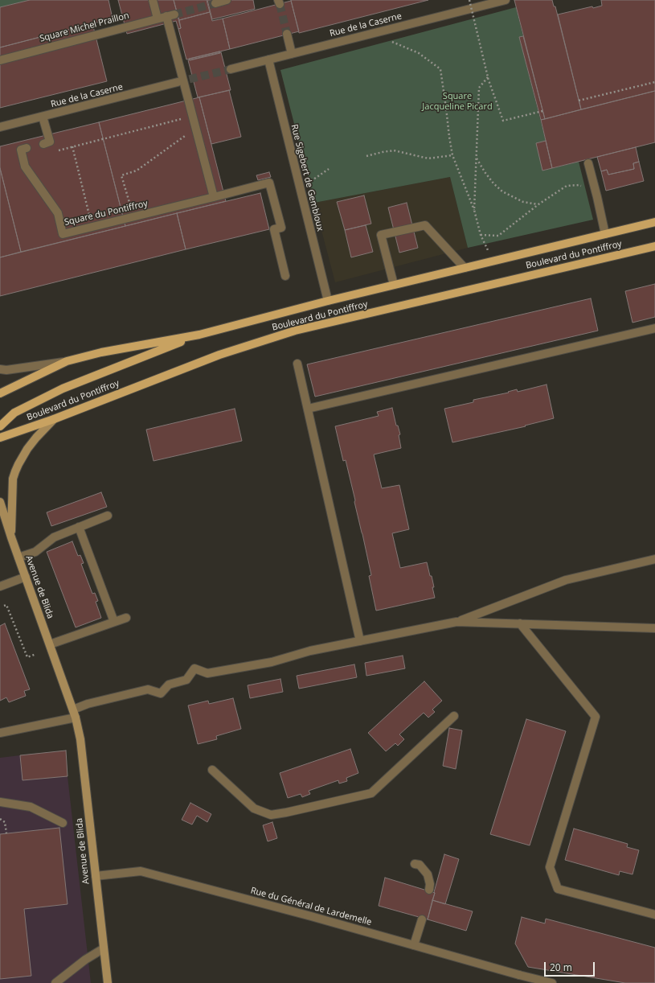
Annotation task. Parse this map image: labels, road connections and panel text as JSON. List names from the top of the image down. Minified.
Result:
{"streets":{"main road":["Boulevard du Pontiffroy","Avenue de Blida"],"street":["Rue de la Caserne","Square Michel Praillon","Rue Sigebert de Gembloux","Square du Pontiffroy","Rue du Général de Lardemelle"]},"crossings":[["Rue de la Caserne","Rue Sigebert de Gembloux"],["Rue Sigebert de Gembloux","Boulevard du Pontiffroy"],["Boulevard du Pontiffroy","Avenue de Blida"],["Avenue de Blida","Rue du Général de Lardemelle"]],"parks":["Square Jacqueline Picard"],"scale_bar":"20 m"}
